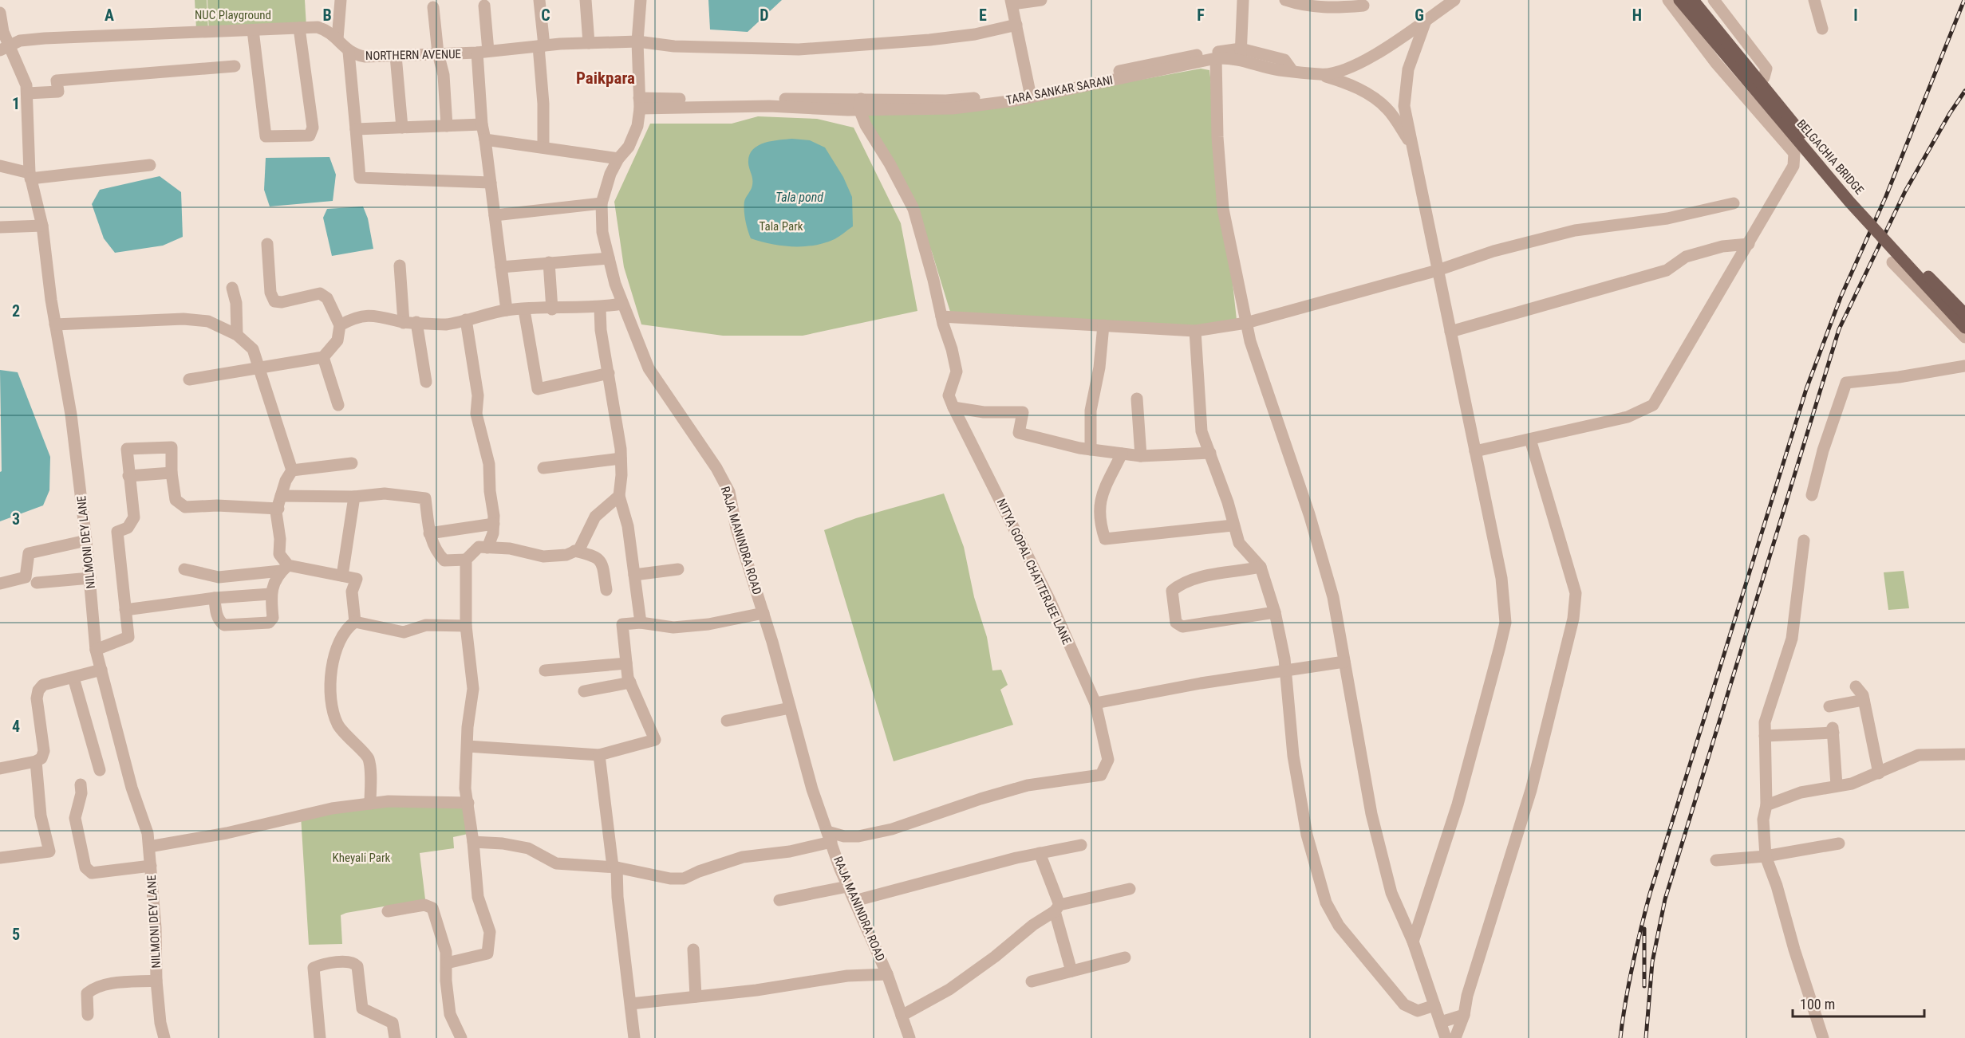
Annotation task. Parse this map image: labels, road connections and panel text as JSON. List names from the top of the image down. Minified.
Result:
{"streets":{"main road":["BELGACHIA BRIDGE"],"street":["NORTHERN AVENUE","TARA SANKAR SARANI","RAJA MANINDRA ROAD","NILMONI DEY LANE","NITYA GOPAL CHATTERJEE LANE"]},"crossings":[["NORTHERN AVENUE","RAJA MANINDRA ROAD"],["NORTHERN AVENUE","NILMONI DEY LANE"],["TARA SANKAR SARANI","RAJA MANINDRA ROAD"],["TARA SANKAR SARANI","NITYA GOPAL CHATTERJEE LANE"],["RAJA MANINDRA ROAD","NITYA GOPAL CHATTERJEE LANE"]],"districts":["Paikpara"],"water":["Tala pond"],"parks":["NUC Playground","Tala Park","Kheyali Park"],"scale_bar":"100 m","grid":{"columns":["A","B","C","D","E","F","G","H","I"],"rows":["1","2","3","4","5"]}}
